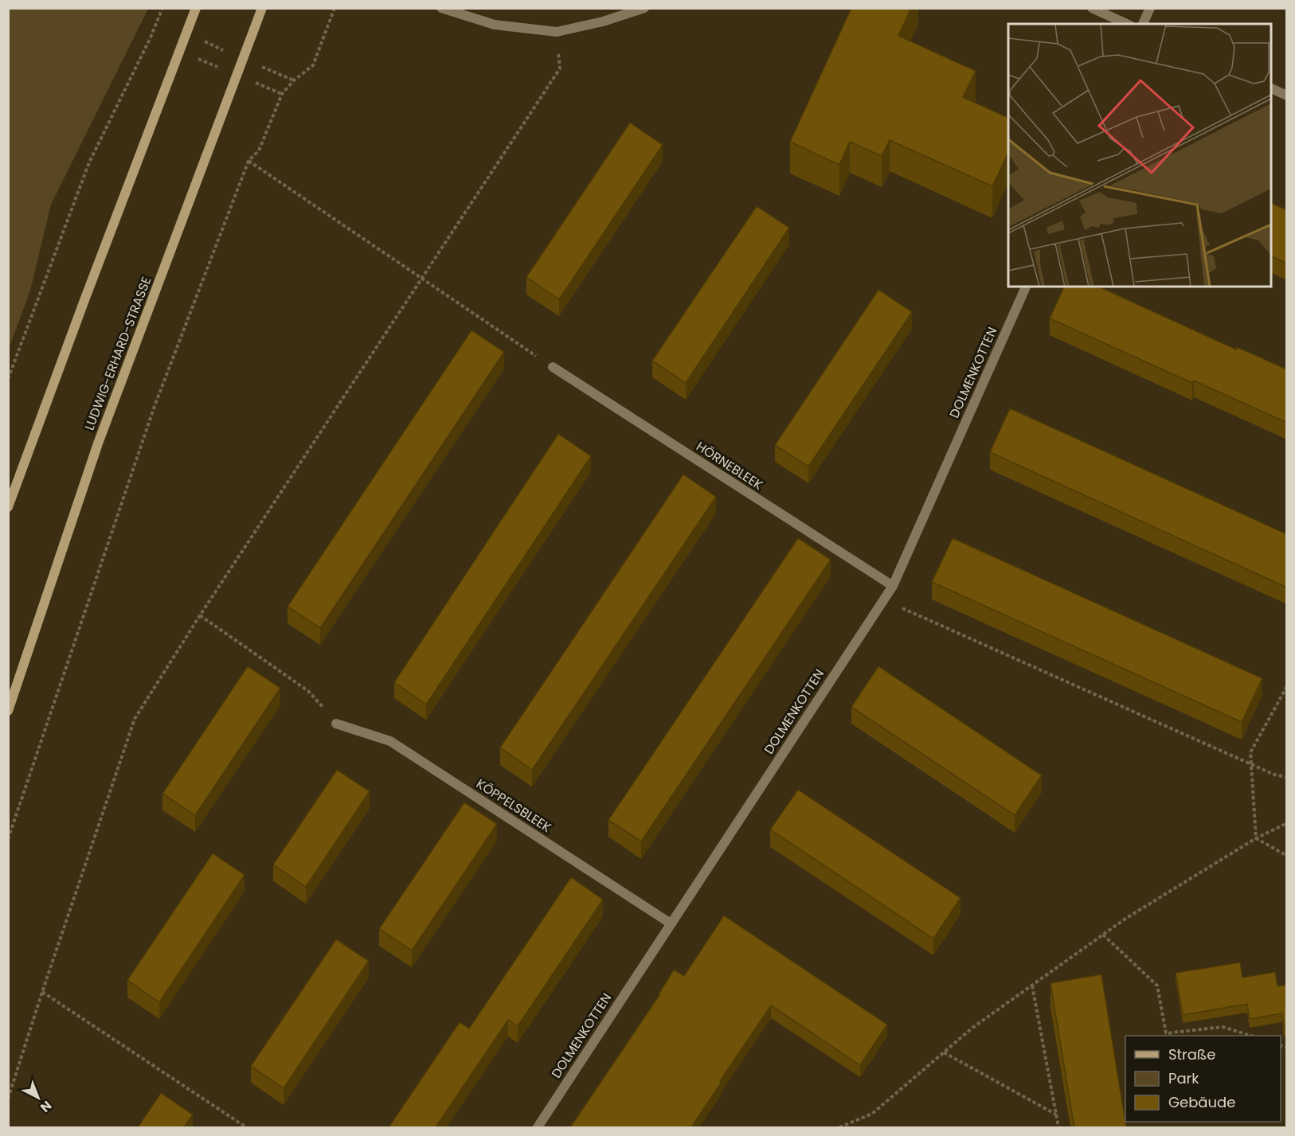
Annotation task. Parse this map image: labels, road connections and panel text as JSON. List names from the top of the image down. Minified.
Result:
{"streets":{"main road":["LUDWIG-ERHARD-STRASSE"],"street":["DOLMENKOTTEN","HÖRNEBLEEK","KÖPPELSBLEEK"]},"crossings":[["DOLMENKOTTEN","HÖRNEBLEEK"],["DOLMENKOTTEN","KÖPPELSBLEEK"]],"legend":["Straße","Park","Gebäude"],"north":"bottom right"}
